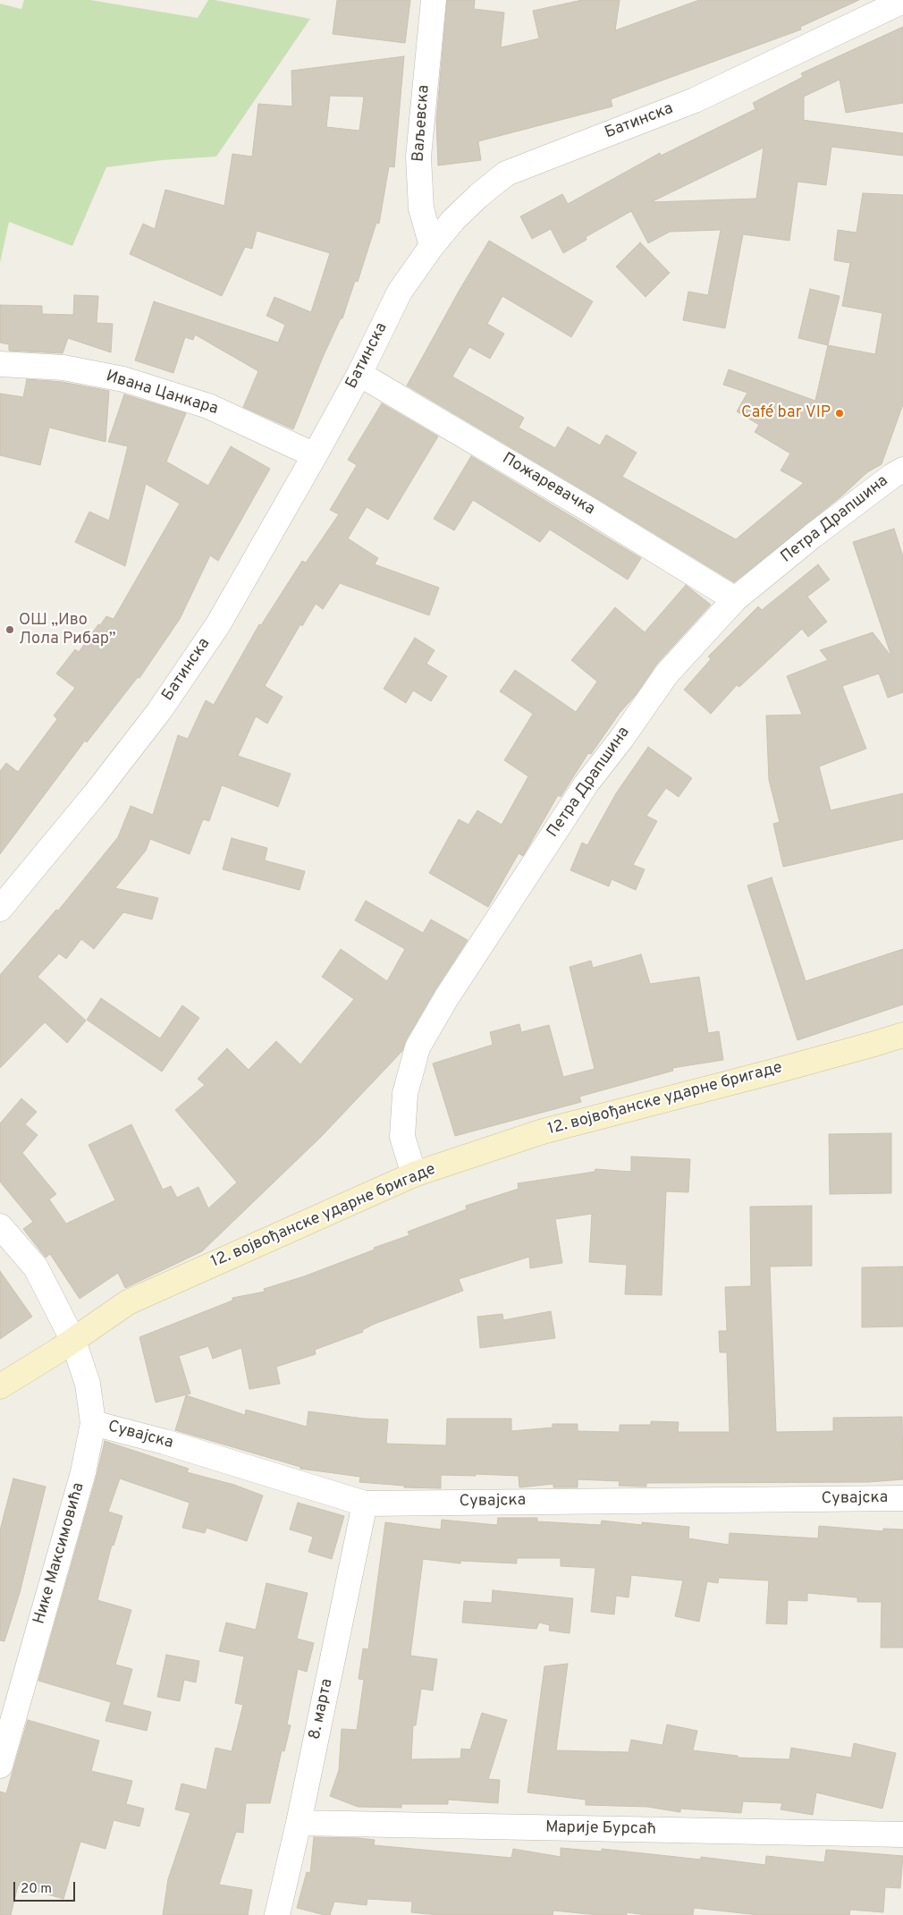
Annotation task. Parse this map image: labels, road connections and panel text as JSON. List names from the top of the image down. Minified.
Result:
{"streets":{"main road":["12. војвођанске ударне бригаде"],"street":["Батинска","Ваљевска","Ивана Цанкара","Пожаревачка","Петра Драпшина","Сувајска","Нике Максимовића","8. марта","Марије Бурсаћ"]},"crossings":[["Батинска","Ваљевска"],["Батинска","Ивана Цанкара"],["Батинска","Пожаревачка"],["Пожаревачка","Петра Драпшина"],["Петра Драпшина","12. војвођанске ударне бригаде"],["12. војвођанске ударне бригаде","Нике Максимовића"],["Сувајска","Нике Максимовића"],["Сувајска","8. марта"],["8. марта","Марије Бурсаћ"]],"places":["Café bar VIP","ОШ „Иво Лола Рибар”"],"scale_bar":"20 m"}
